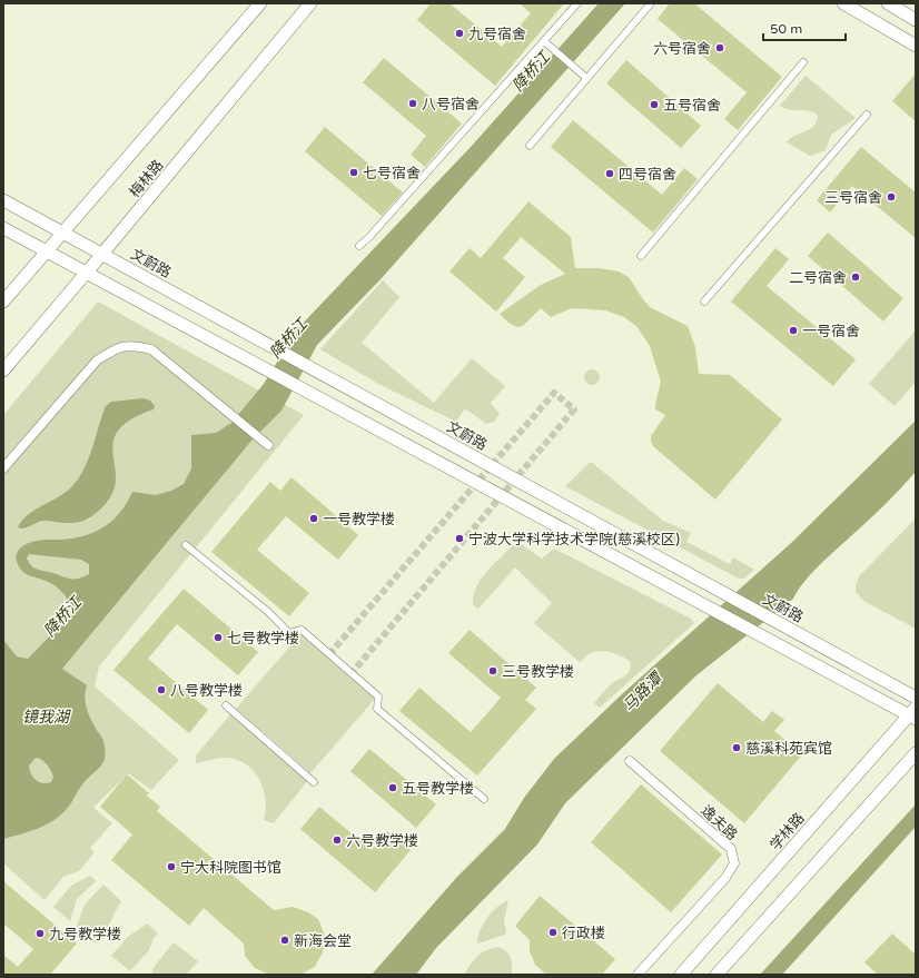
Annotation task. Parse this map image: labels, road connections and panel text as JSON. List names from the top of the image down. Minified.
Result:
{"streets":{"main road":["梅林路","文蔚路","学林路"],"street":["逸夫路"]},"crossings":[["梅林路","文蔚路"]],"water":["降桥江","马路潭","镜我湖"],"places":["九号宿舍","六号宿舍","八号宿舍","五号宿舍","七号宿舍","四号宿舍","三号宿舍","二号宿舍","一号宿舍","一号教学楼","宁波大学科学技术学院(慈溪校区)","七号教学楼","三号教学楼","八号教学楼","慈溪科苑宾馆","五号教学楼","六号教学楼","宁大科院图书馆","行政楼","九号教学楼","新海会堂"],"scale_bar":"50 m"}
